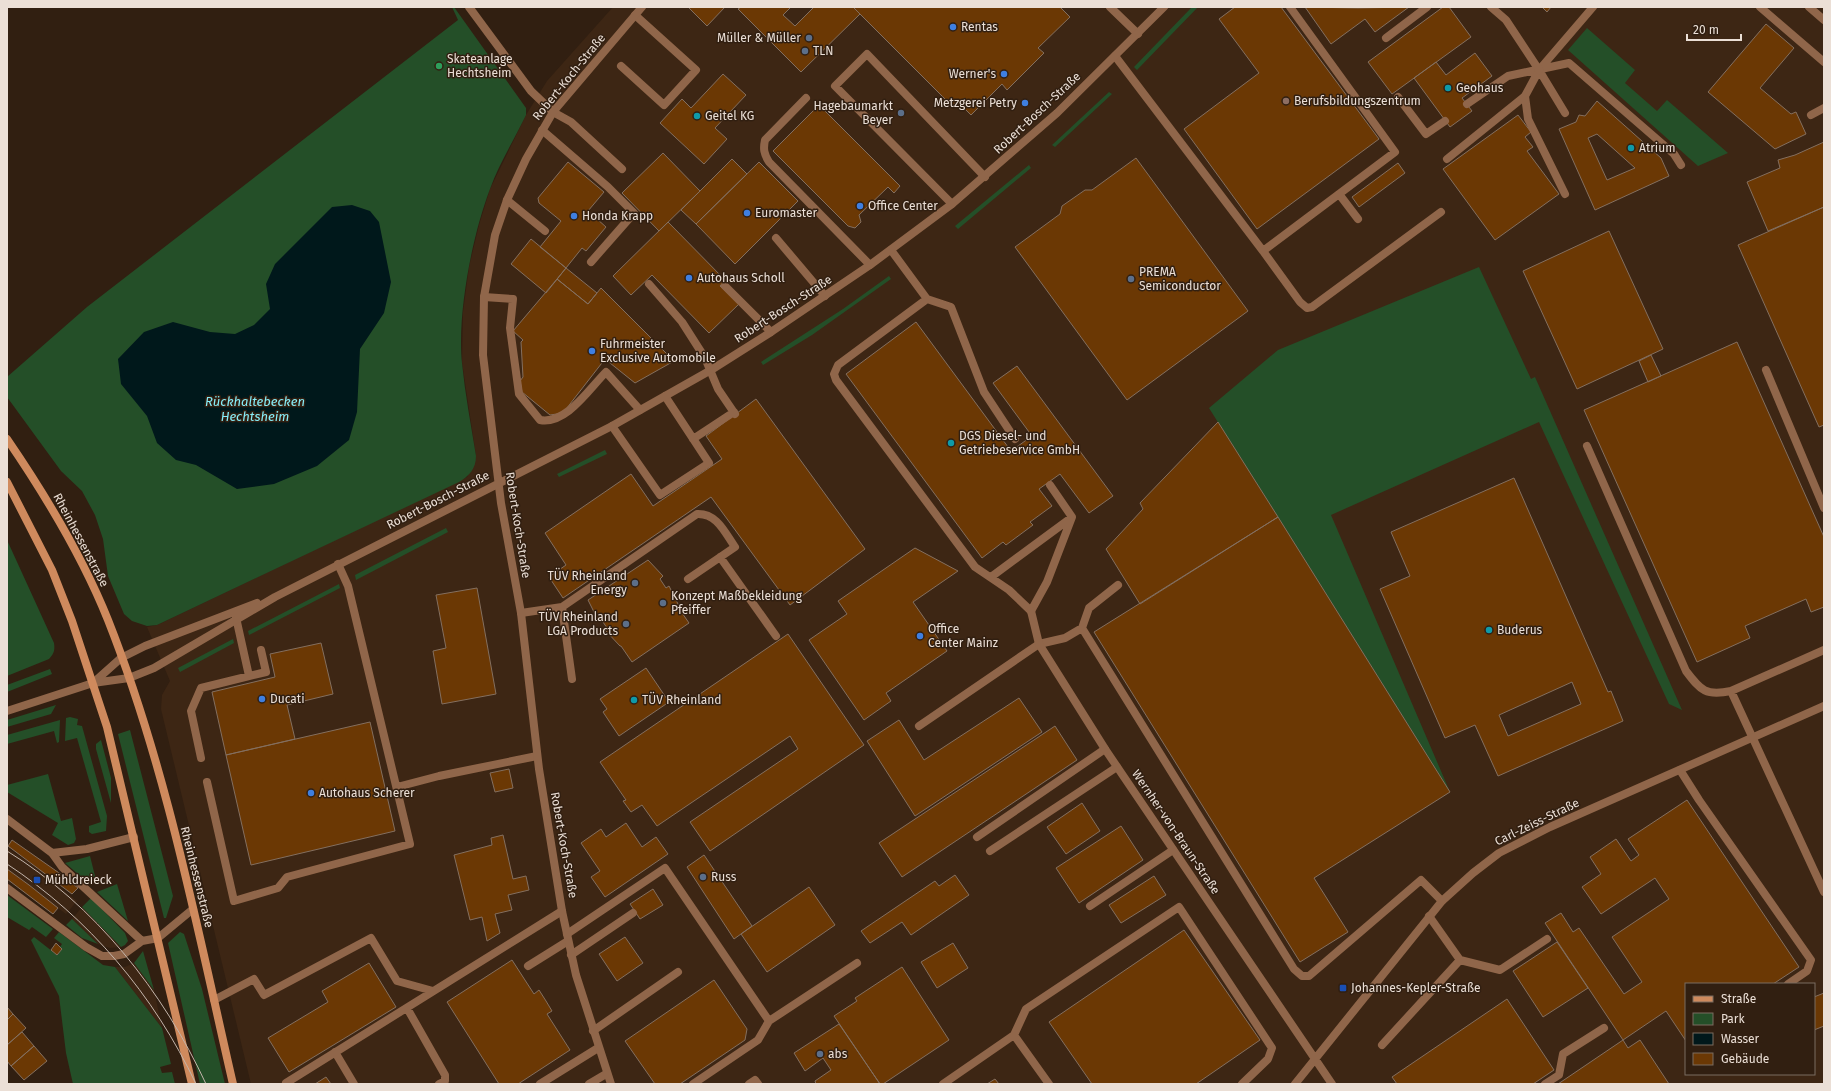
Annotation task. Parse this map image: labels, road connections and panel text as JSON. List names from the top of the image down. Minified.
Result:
{"streets":{"main road":["Rheinhessenstraße"],"street":["Robert-Koch-Straße","Robert-Bosch-Straße","Carl-Zeiss-Straße","Wernher-von-Braun-Straße"]},"crossings":[["Robert-Koch-Straße","Robert-Bosch-Straße"],["Robert-Bosch-Straße","Rheinhessenstraße"],["Carl-Zeiss-Straße","Wernher-von-Braun-Straße"]],"water":["Rückhaltebecken Hechtsheim"],"places":{"other":["Rentas","Müller & Müller","TLN","Skateanlage Hechtsheim","Werner's","Geohaus","Berufsbildungszentrum","Metzgerei Petry","Hagebaumarkt Beyer","Geitel KG","Atrium","Office Center","Euromaster","Honda Krapp","Autohaus Scholl","PREMA Semiconductor","Fuhrmeister Exclusive Automobile","DGS Diesel- und Getriebeservice GmbH","TÜV Rheinland Energy","Konzept Maßbekleidung Pfeiffer","TÜV Rheinland LGA Products","Buderus","Office Center Mainz","Ducati","TÜV Rheinland","Autohaus Scherer","Russ","abs"],"transit":["Mühldreieck","Johannes-Kepler-Straße"]},"legend":["Straße","Park","Wasser","Gebäude"],"scale_bar":"20 m"}
